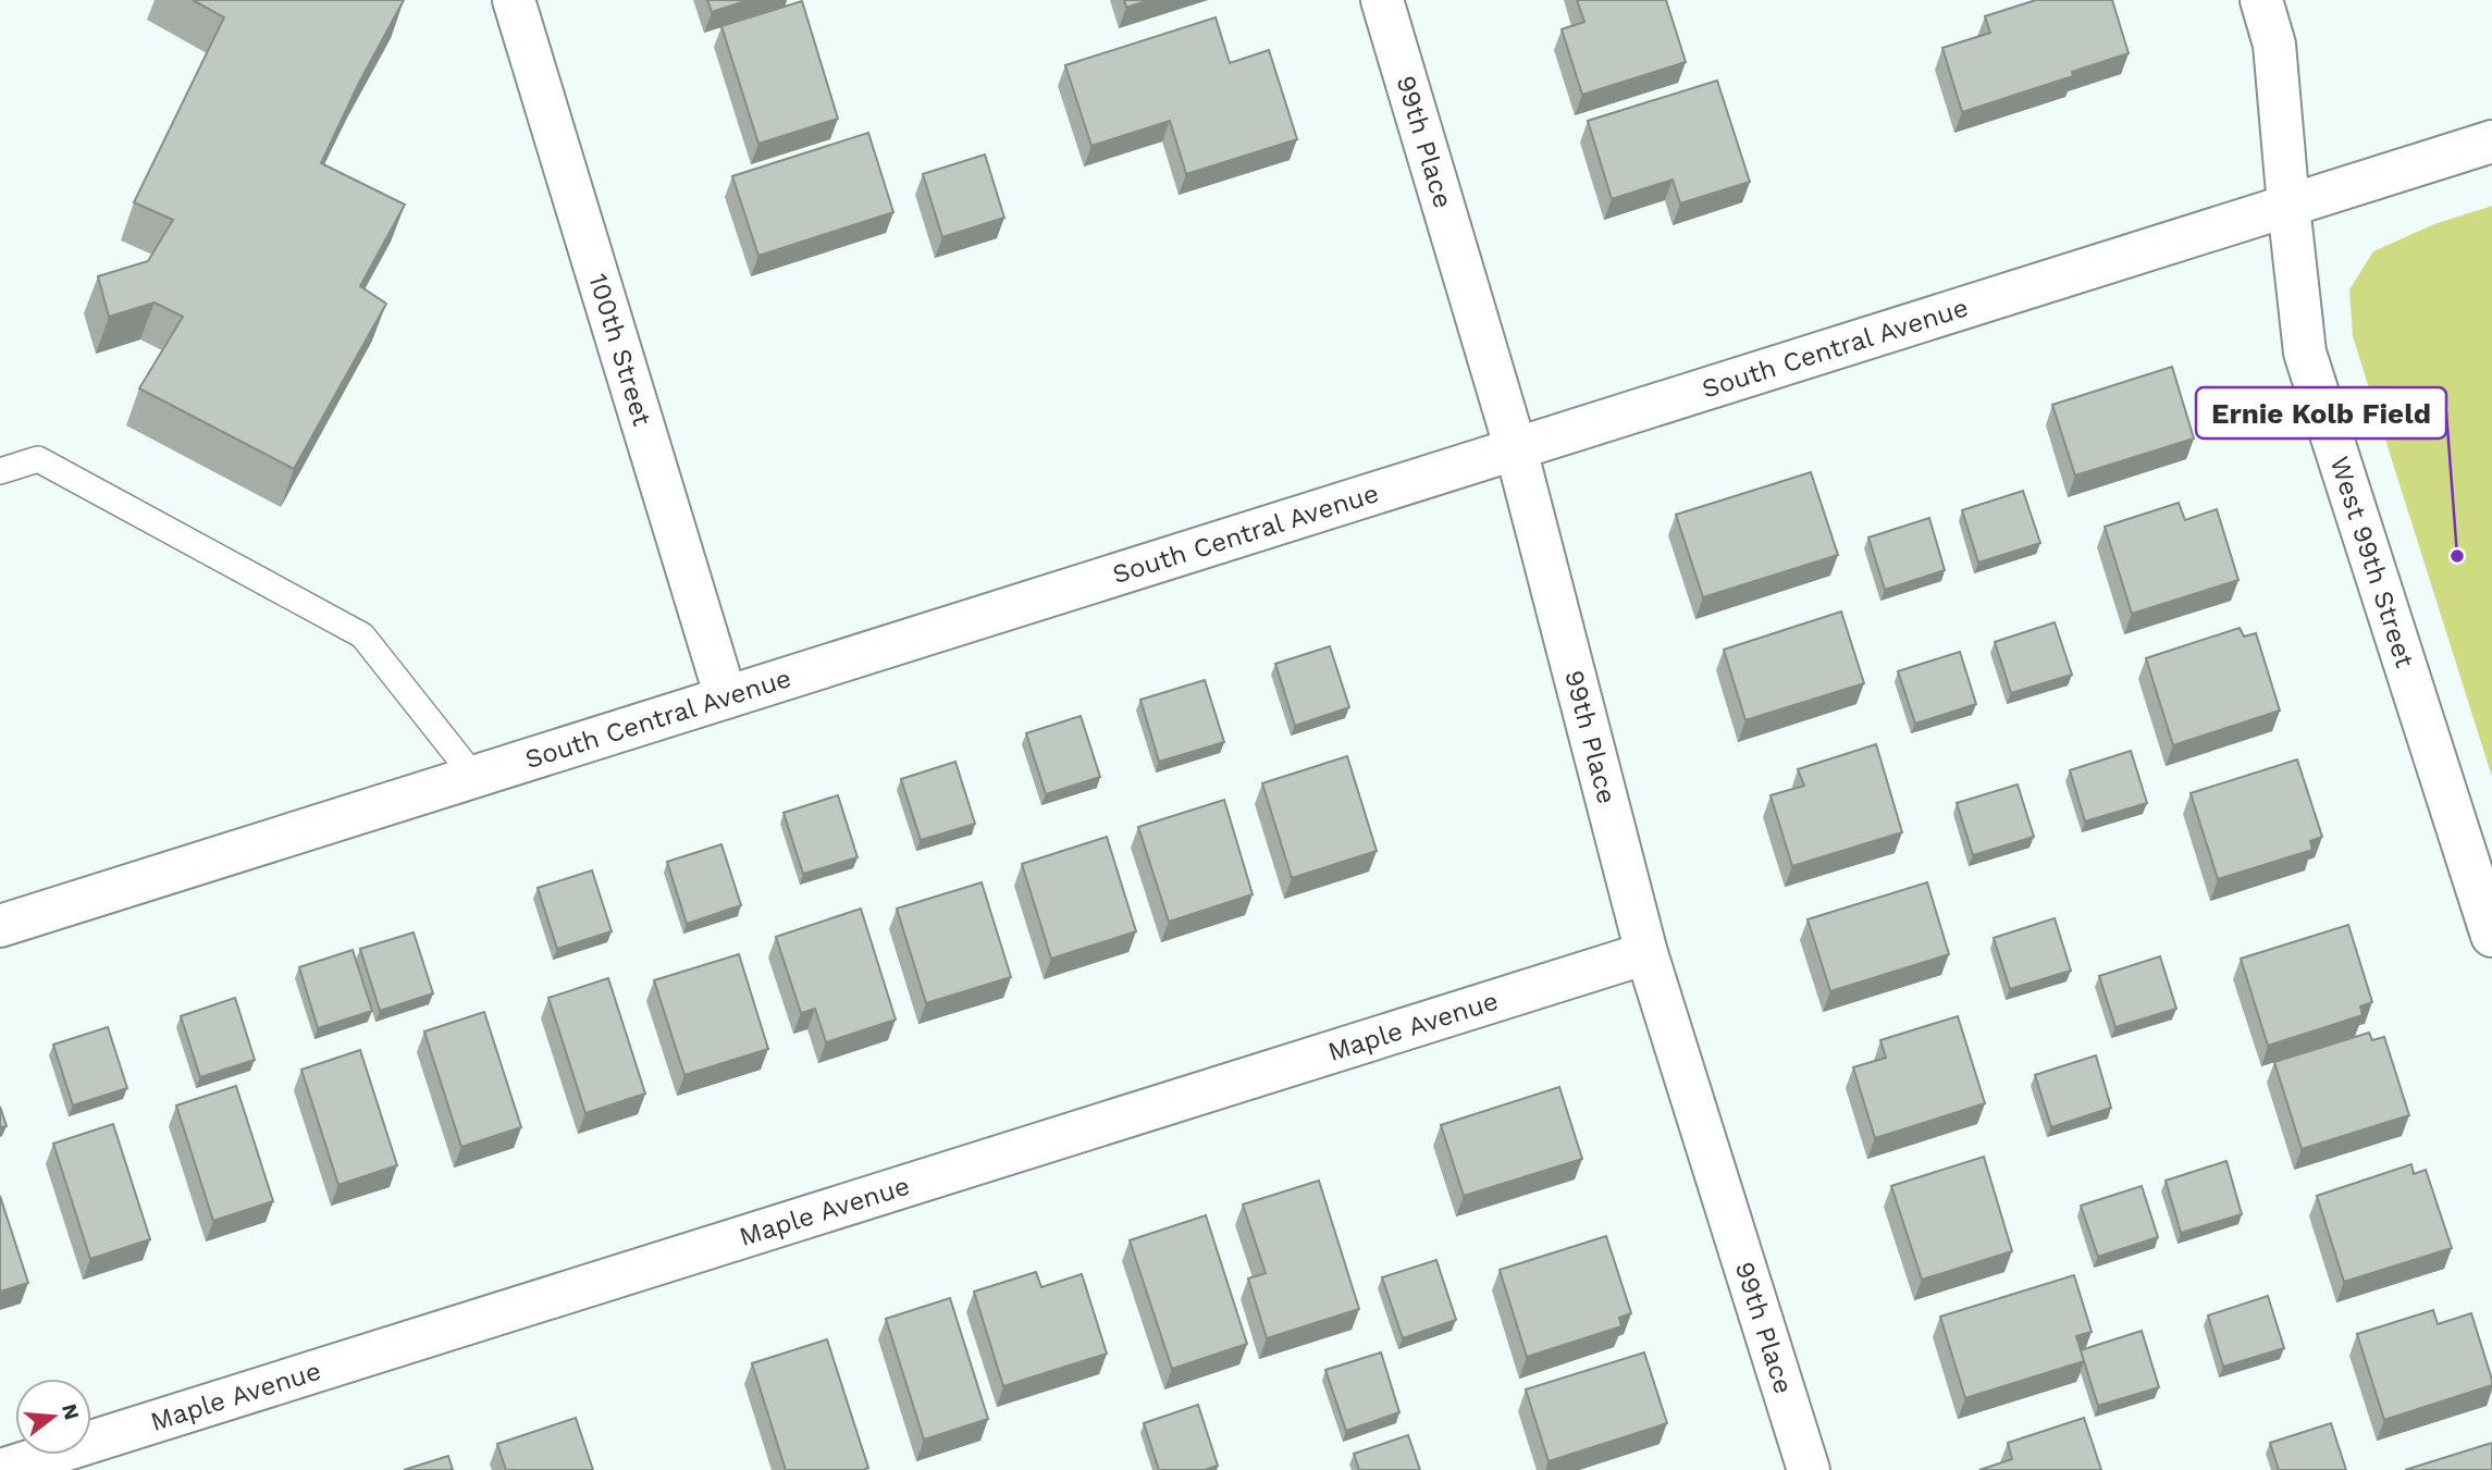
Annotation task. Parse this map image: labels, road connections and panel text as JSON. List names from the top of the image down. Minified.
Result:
{"streets":{"street":["99th Place","South Central Avenue","100th Street","West 99th Street","Maple Avenue"]},"crossings":[["99th Place","South Central Avenue"],["99th Place","Maple Avenue"],["South Central Avenue","100th Street"],["South Central Avenue","West 99th Street"]],"places":["Ernie Kolb Field"],"north":"right"}
